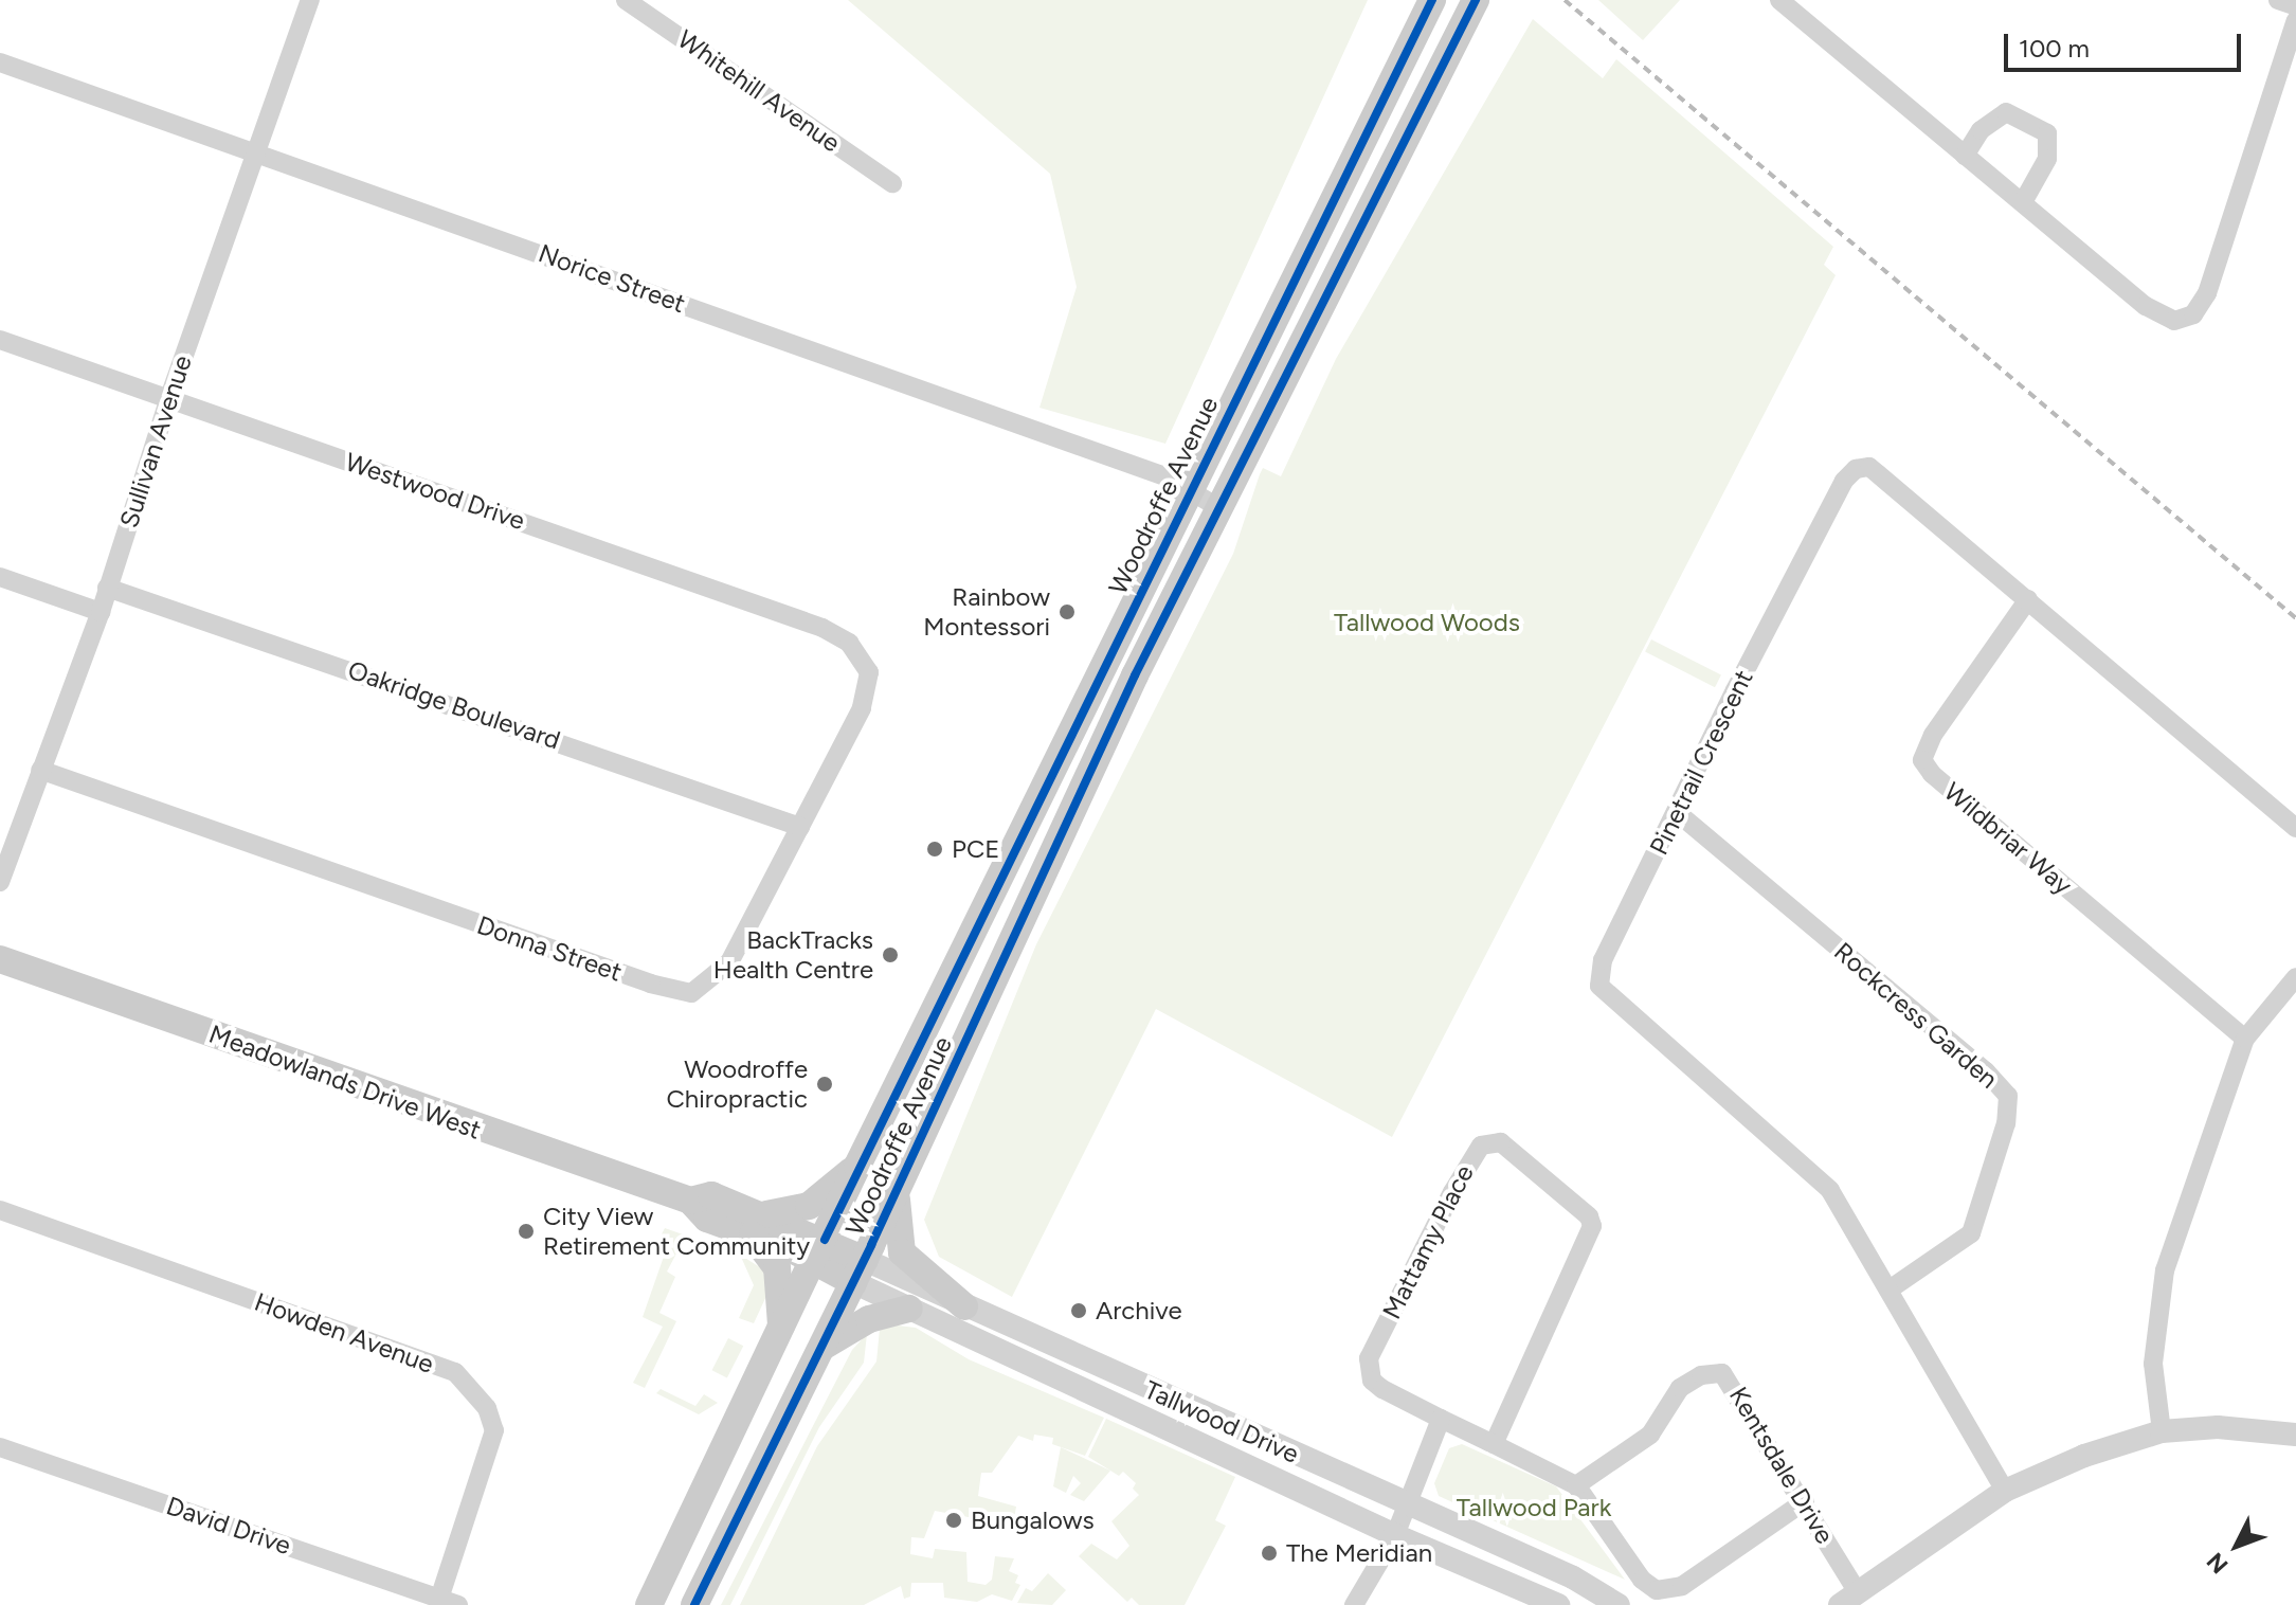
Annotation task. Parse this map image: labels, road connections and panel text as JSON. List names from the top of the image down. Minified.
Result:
{"streets":{"main road":["Woodroffe Avenue","Meadowlands Drive West","Tallwood Drive"],"street":["Whitehill Avenue","Norice Street","Sullivan Avenue","Westwood Drive","Oakridge Boulevard","Pinetrail Crescent","Wildbriar Way","Donna Street","Rockcress Garden","Mattamy Place","Howden Avenue","Kentsdale Drive","David Drive"]},"crossings":[["Norice Street","Sullivan Avenue"],["Norice Street","Woodroffe Avenue"],["Sullivan Avenue","Westwood Drive"],["Sullivan Avenue","Oakridge Boulevard"],["Sullivan Avenue","Donna Street"],["Westwood Drive","Donna Street"],["Woodroffe Avenue","Meadowlands Drive West"],["Woodroffe Avenue","Tallwood Drive"],["Oakridge Boulevard","Donna Street"],["Pinetrail Crescent","Wildbriar Way"],["Pinetrail Crescent","Rockcress Garden"],["Meadowlands Drive West","Tallwood Drive"],["Mattamy Place","Kentsdale Drive"],["Howden Avenue","David Drive"]],"parks":["Tallwood Woods","Tallwood Park"],"places":["Rainbow Montessori","PCE","BackTracks Health Centre","Woodroffe Chiropractic","City View Retirement Community","Archive","Bungalows","The Meridian"],"scale_bar":"100 m","north":"bottom left"}
